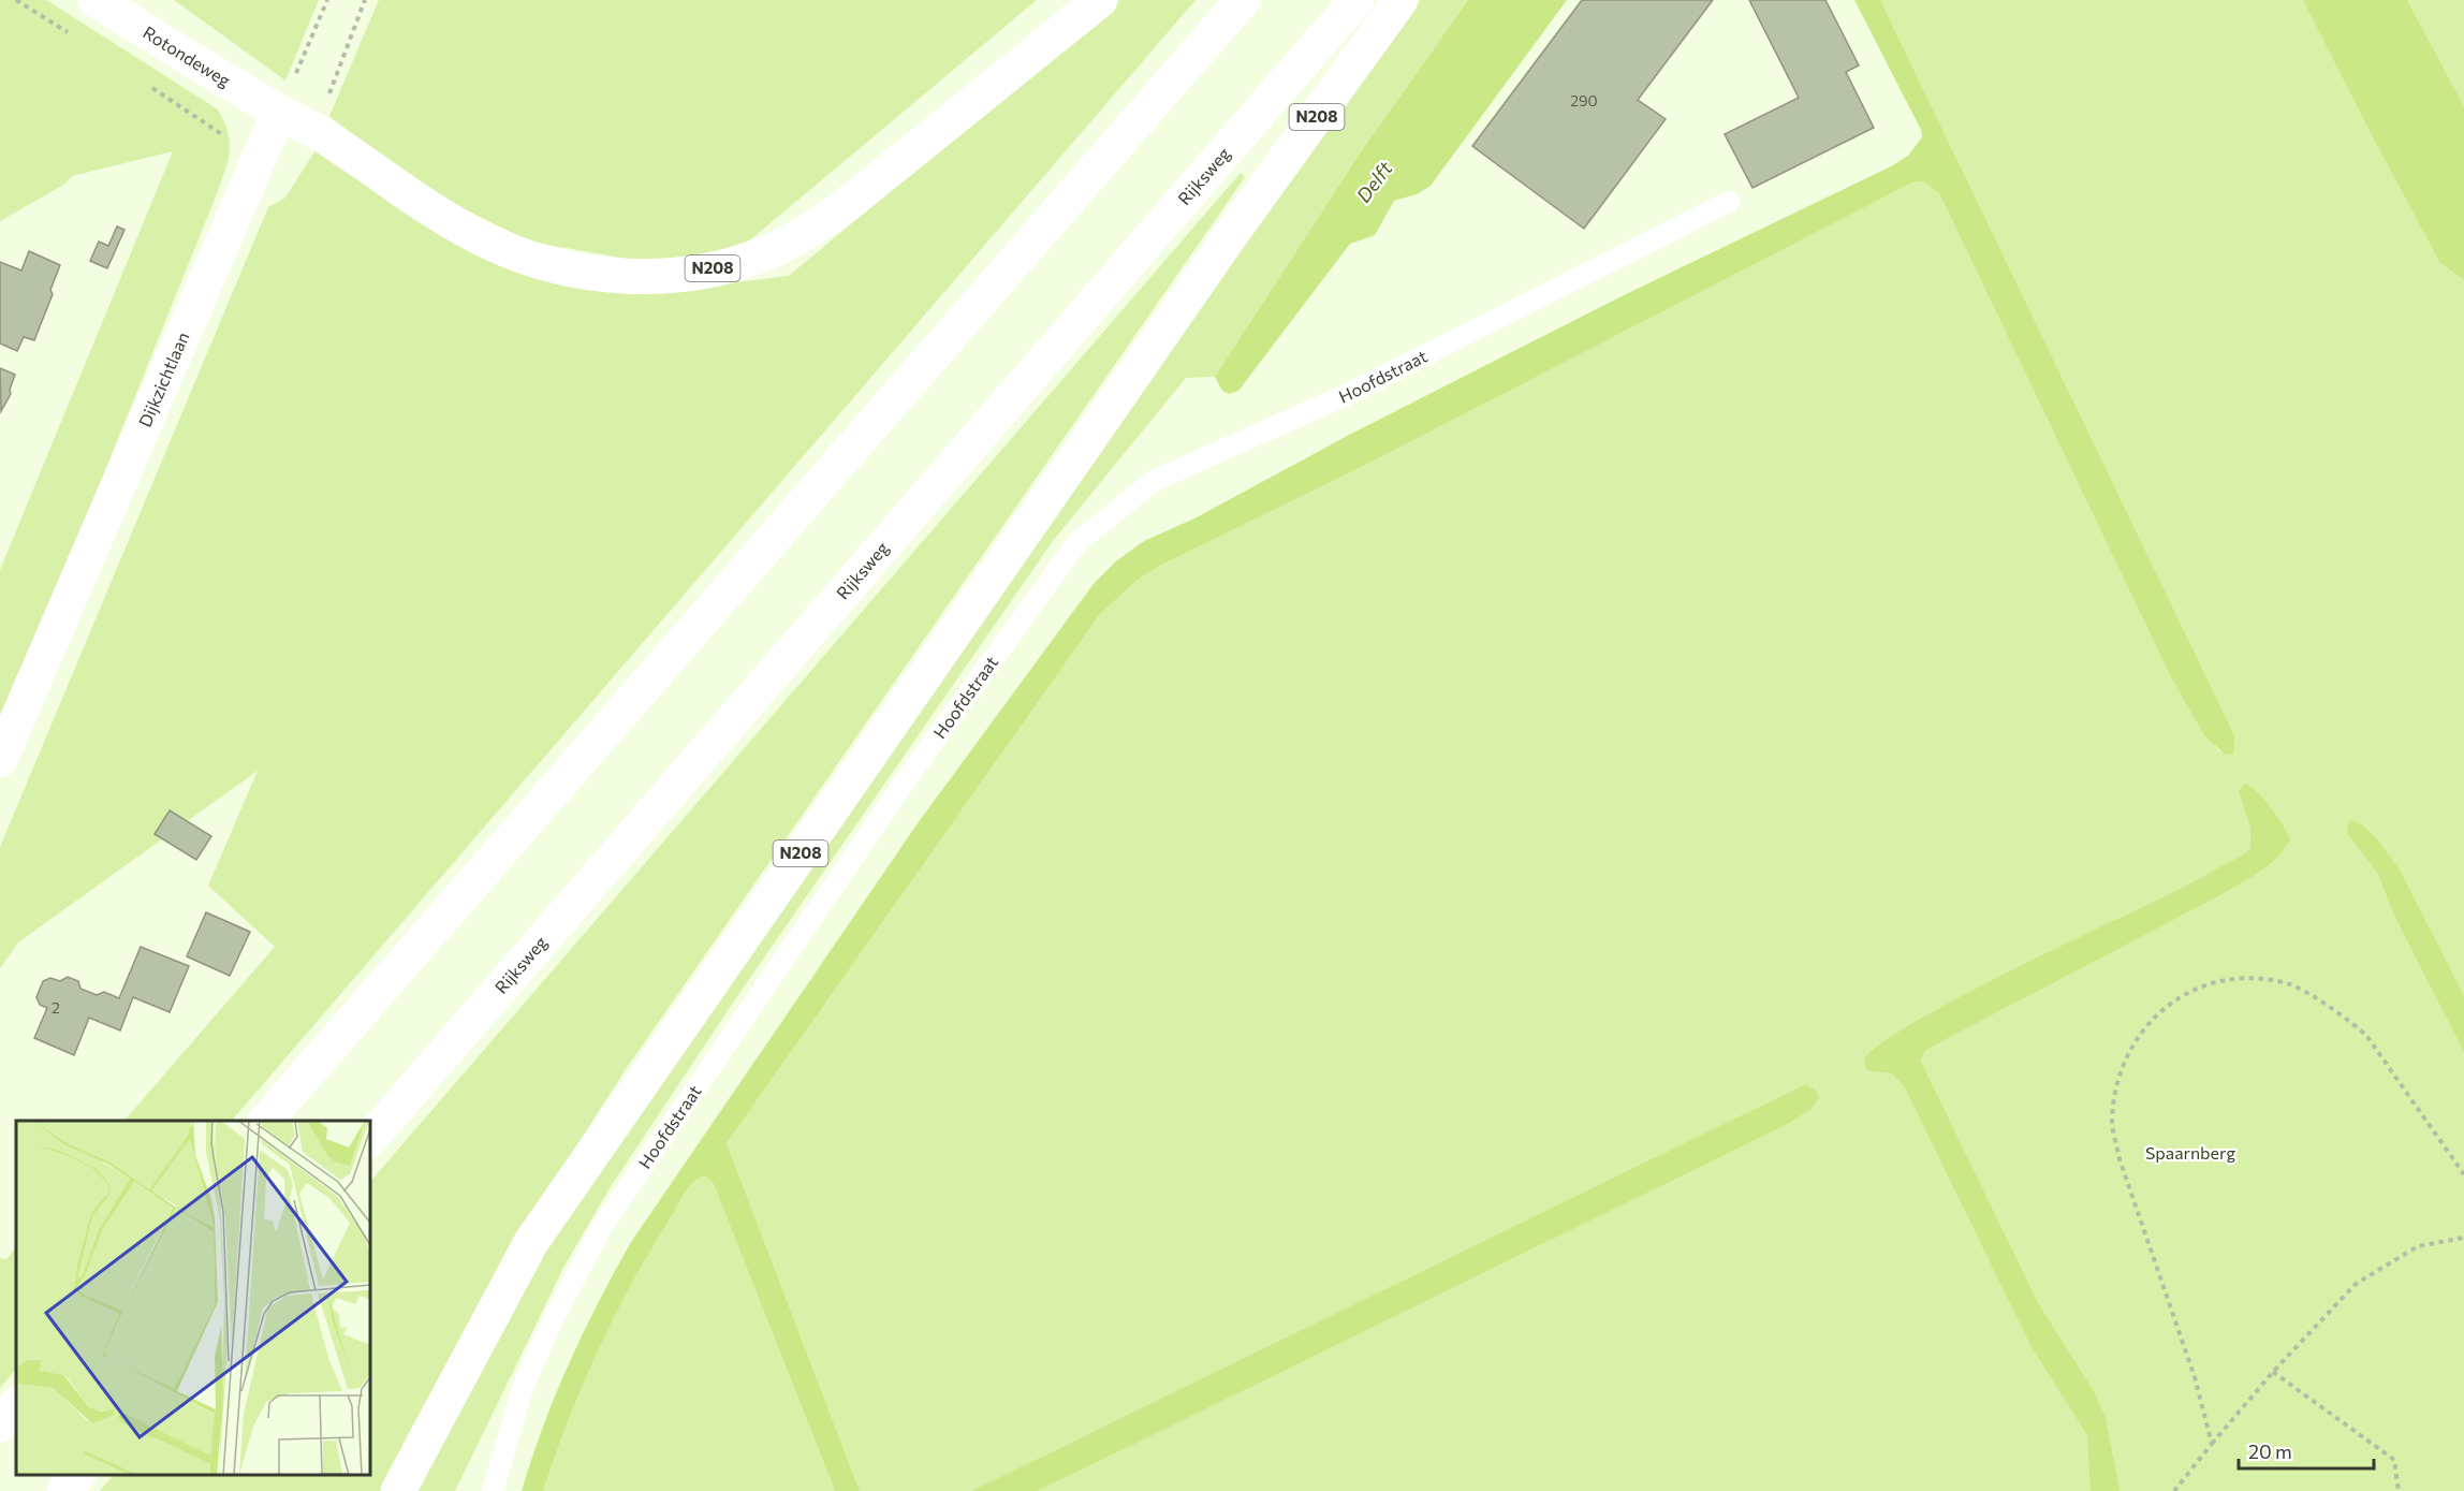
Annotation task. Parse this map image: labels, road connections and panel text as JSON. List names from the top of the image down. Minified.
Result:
{"streets":{"main road":["Rotondeweg","N208","Rijksweg","Dijkzichtlaan"],"lane":["Hoofdstraat"]},"crossings":[["Rotondeweg","N208"],["Rotondeweg","Dijkzichtlaan"],["N208","Dijkzichtlaan"]],"water":["Delft"],"parks":["Spaarnberg"],"house_numbers":["290","2"],"scale_bar":"20 m"}
